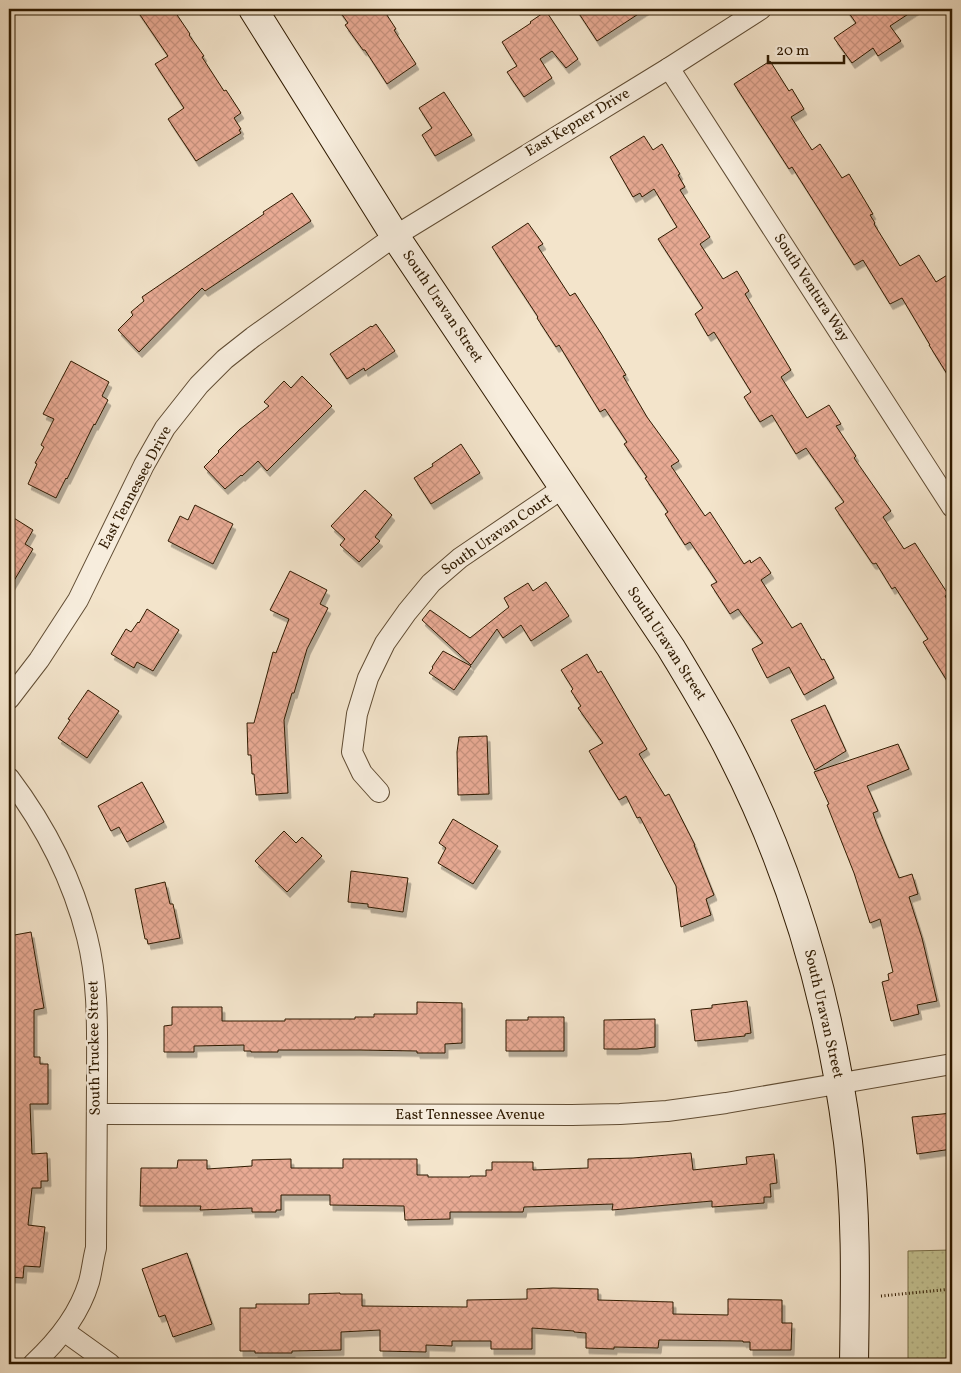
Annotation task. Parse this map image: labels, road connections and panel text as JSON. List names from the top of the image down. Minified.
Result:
{"streets":{"street":["East Kepner Drive","South Ventura Way","South Uravan Street","East Tennessee Drive","South Uravan Court","South Truckee Street","East Tennessee Avenue"]},"crossings":[["East Kepner Drive","South Ventura Way"],["East Kepner Drive","South Uravan Street"],["East Kepner Drive","East Tennessee Drive"],["South Uravan Street","East Tennessee Drive"],["South Uravan Street","South Uravan Court"],["South Uravan Street","East Tennessee Avenue"],["South Truckee Street","East Tennessee Avenue"]],"scale_bar":"20 m"}
